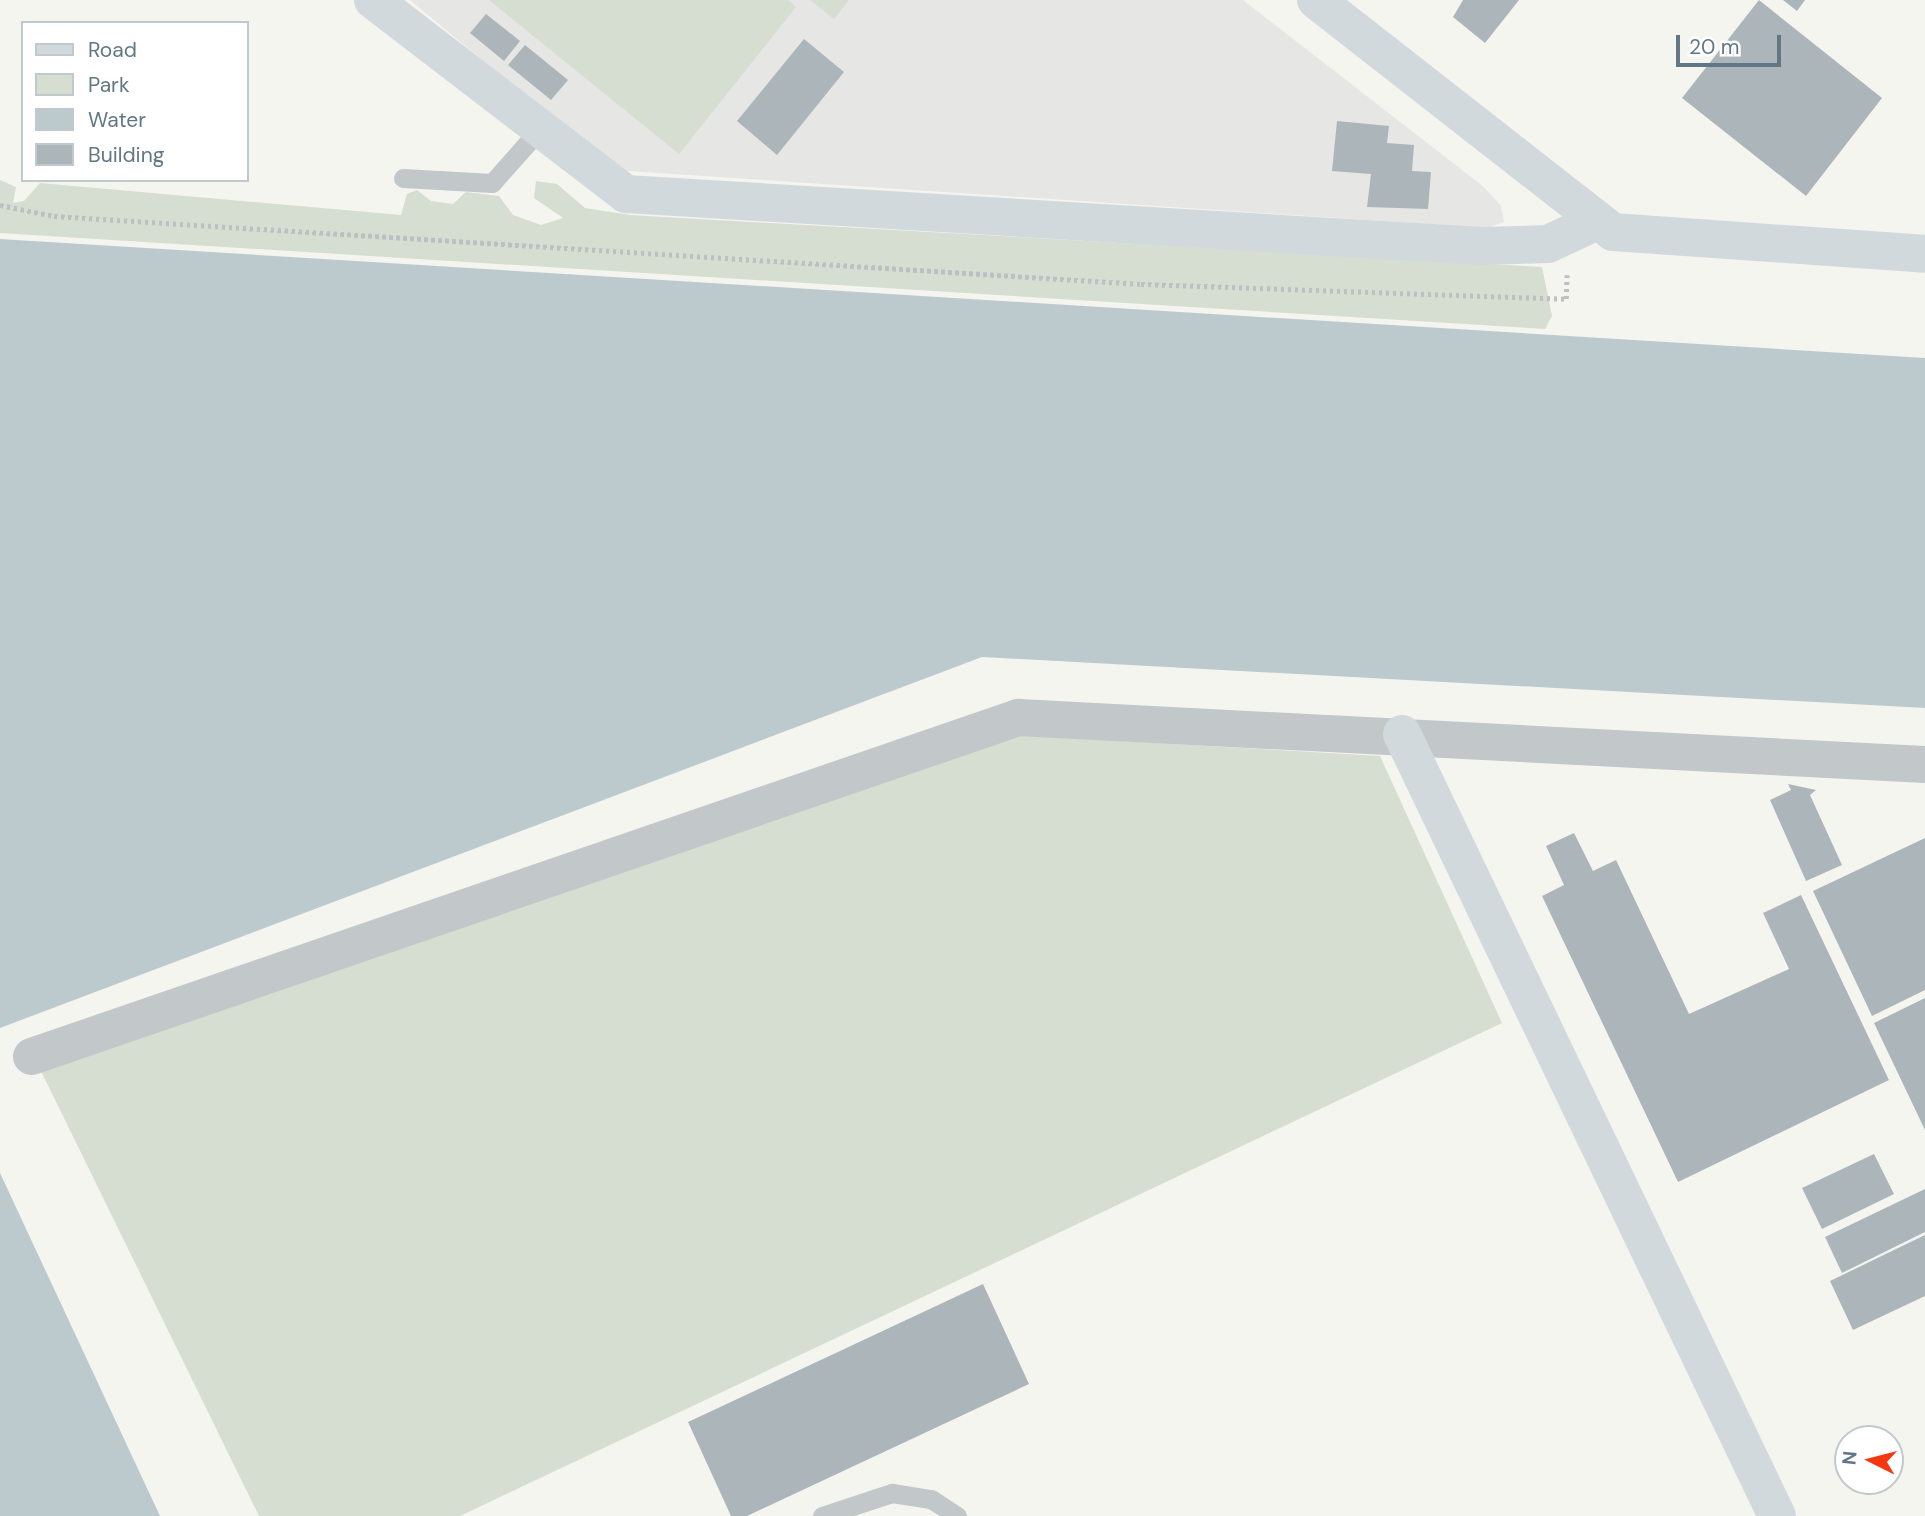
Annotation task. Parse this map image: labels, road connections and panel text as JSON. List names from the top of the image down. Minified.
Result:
{"legend":["Road","Park","Water","Building"],"scale_bar":"20 m","north":"left"}
